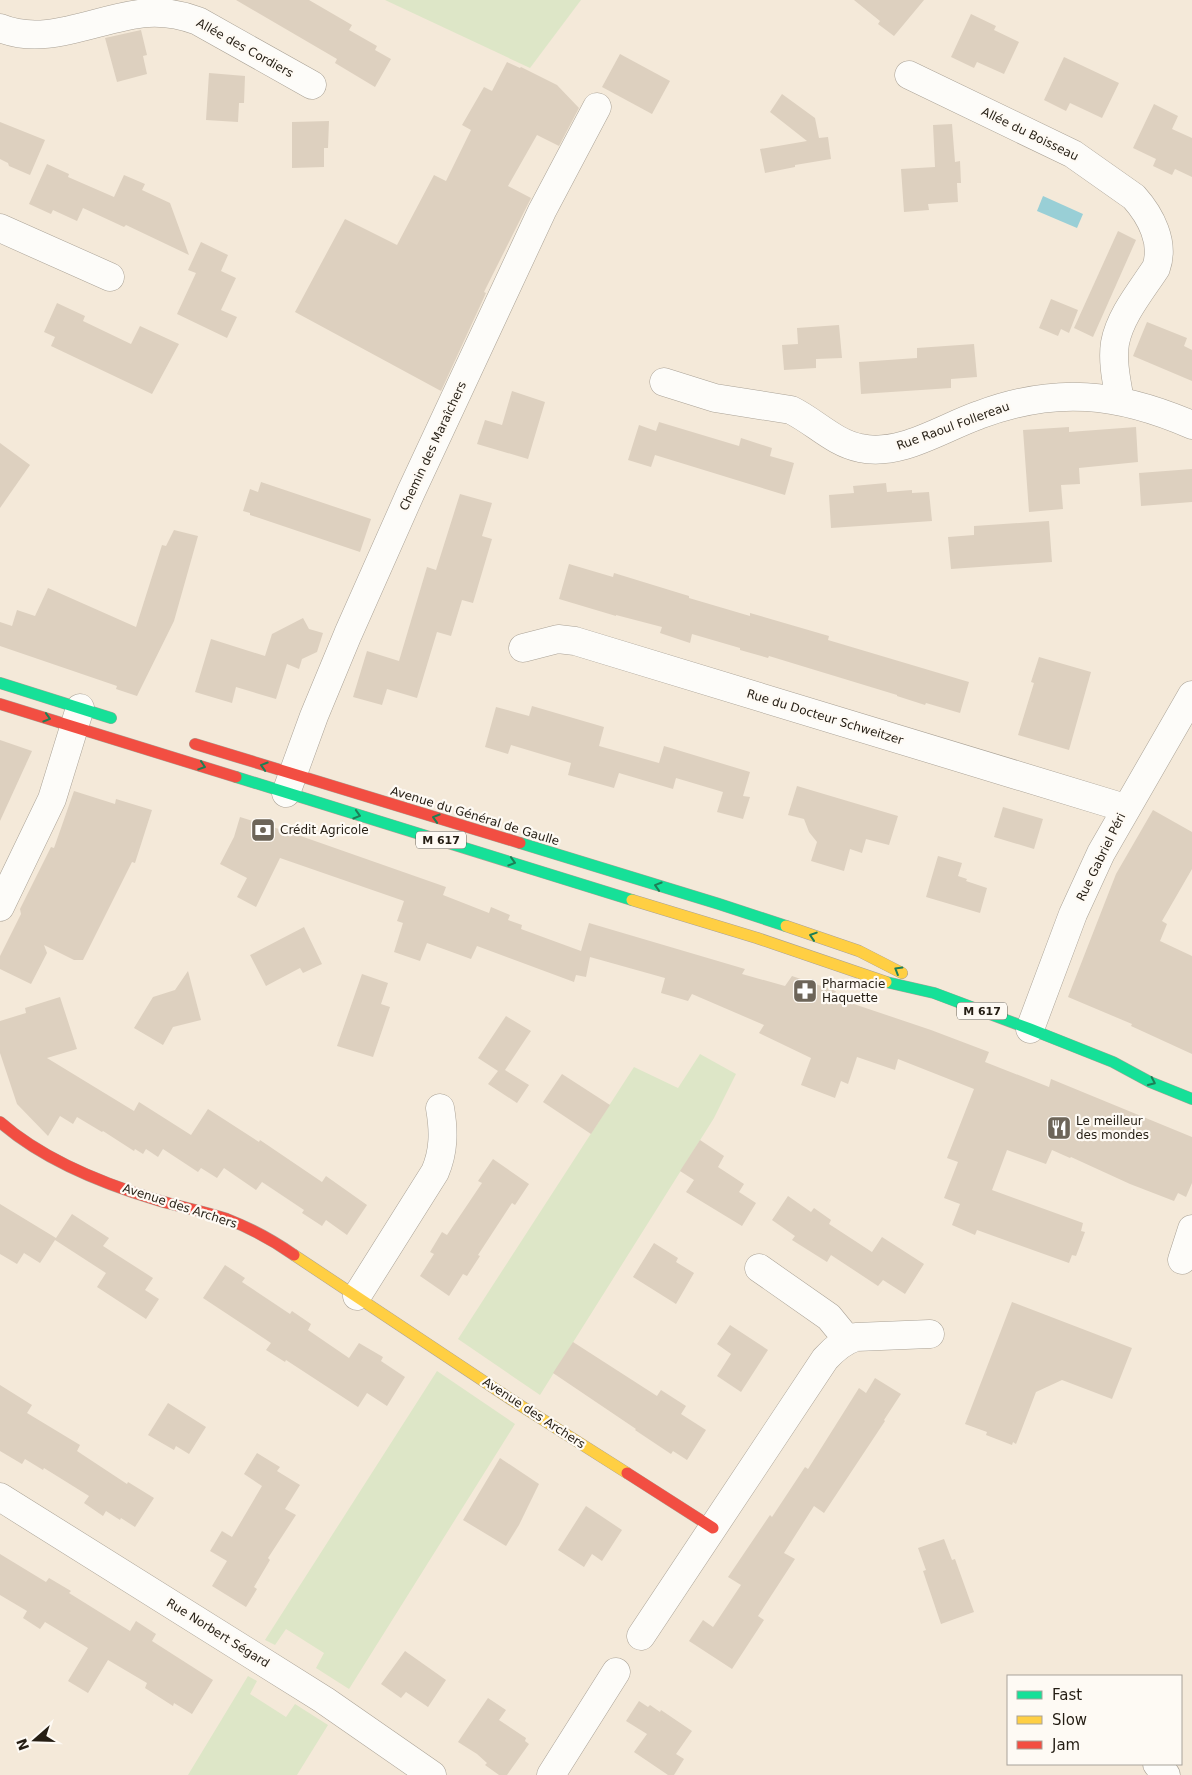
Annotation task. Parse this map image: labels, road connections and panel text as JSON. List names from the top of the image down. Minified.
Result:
{"streets":{"main road":["Avenue du Général de Gaulle","M 617","Avenue des Archers"],"street":["Allée des Cordiers","Allée du Boisseau","Rue Raoul Follereau","Chemin des Maraîchers","Rue du Docteur Schweitzer","Rue Gabriel Péri","Rue Norbert Ségard"]},"crossings":[["Allée du Boisseau","Rue Raoul Follereau"],["Chemin des Maraîchers","Avenue du Général de Gaulle"],["Rue du Docteur Schweitzer","Rue Gabriel Péri"],["Avenue du Général de Gaulle","Rue Gabriel Péri"]],"places":{"bank":["Crédit Agricole"],"pharmacy":["Pharmacie Haquette"],"restaurant":["Le meilleur des mondes"]},"legend":["Fast","Slow","Jam"],"north":"left"}
